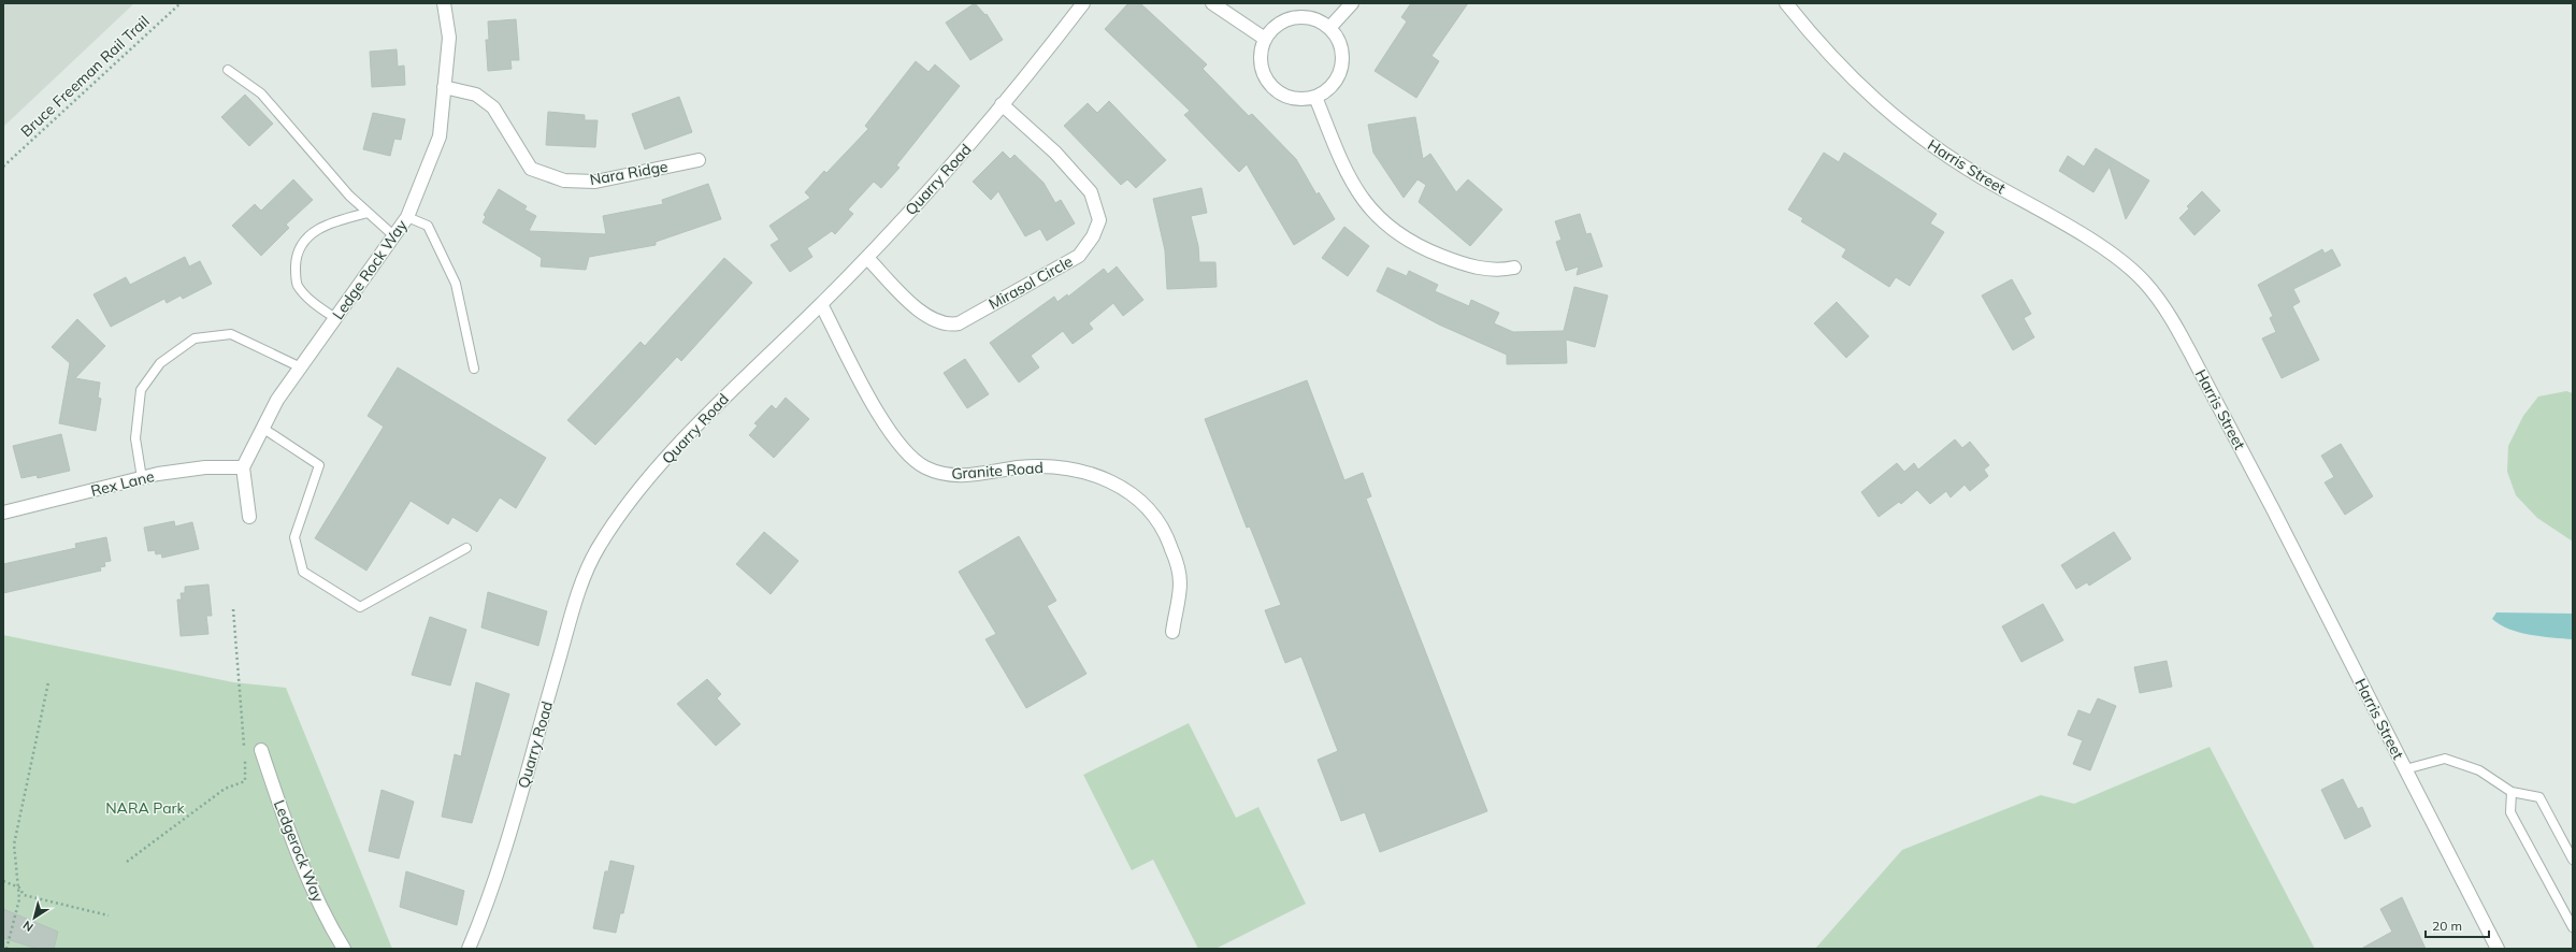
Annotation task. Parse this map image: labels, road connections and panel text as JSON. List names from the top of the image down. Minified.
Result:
{"streets":{"street":["Harris Street","Nara Ridge","Quarry Road","Ledge Rock Way","Mirasol Circle","Granite Road","Rex Lane","Ledgerock Way"],"path":["Bruce Freeman Rail Trail"]},"crossings":[["Nara Ridge","Ledge Rock Way"],["Quarry Road","Mirasol Circle"],["Quarry Road","Granite Road"],["Ledge Rock Way","Rex Lane"]],"parks":["NARA Park"],"scale_bar":"20 m","north":"bottom left"}
